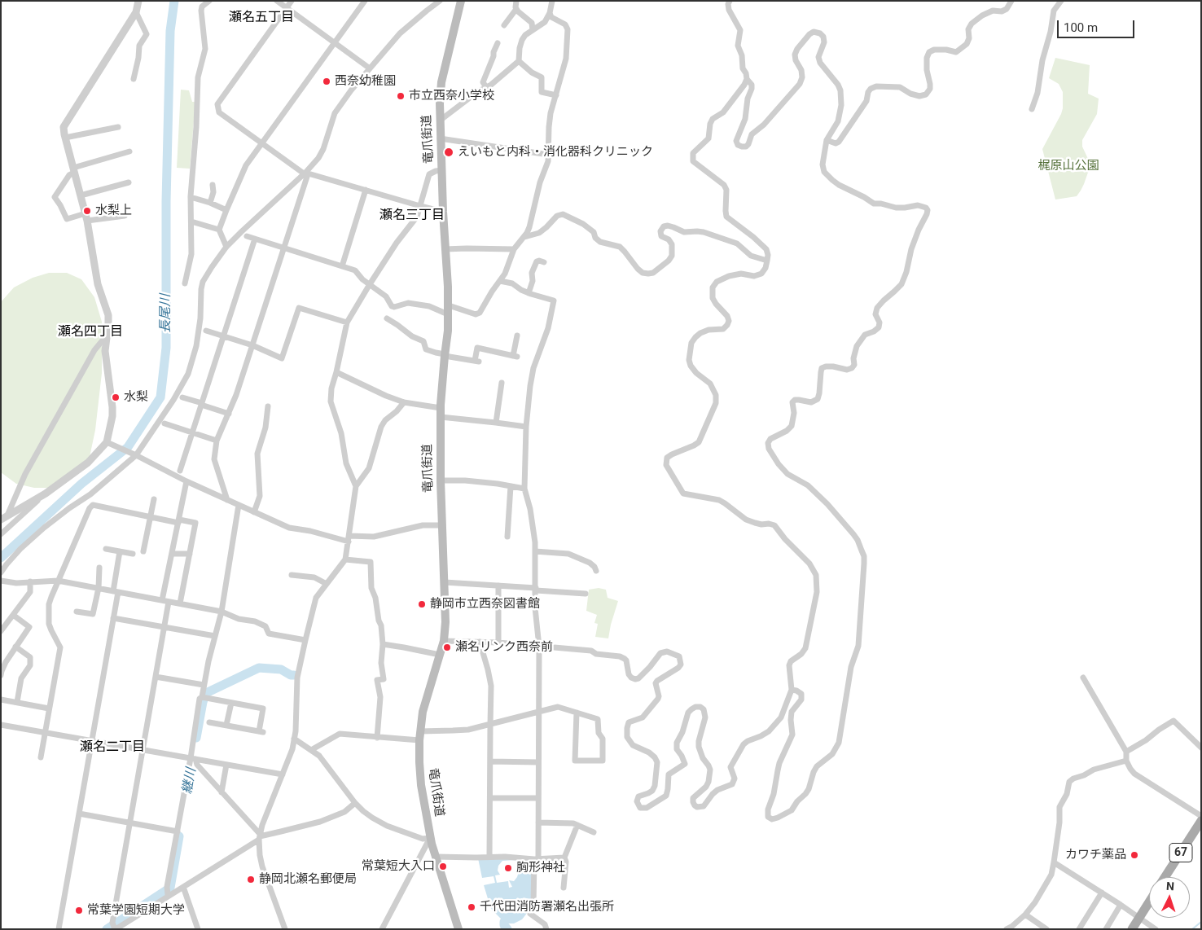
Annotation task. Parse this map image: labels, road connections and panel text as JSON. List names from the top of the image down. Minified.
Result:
{"streets":{"main road":["竜爪街道","67"]},"districts":["瀬名五丁目","瀬名三丁目","瀬名四丁目","瀬名二丁目"],"water":["長尾川","継川"],"parks":["梶原山公園"],"places":["西奈幼稚園","市立西奈小学校","えいもと内科・消化器科クリニック","水梨上","水梨","静岡市立西奈図書館","瀬名リンク西奈前","カワチ薬品","常葉短大入口","胸形神社","静岡北瀬名郵便局","千代田消防署瀬名出張所","常葉学園短期大学"],"scale_bar":"100 m","north":"top"}
